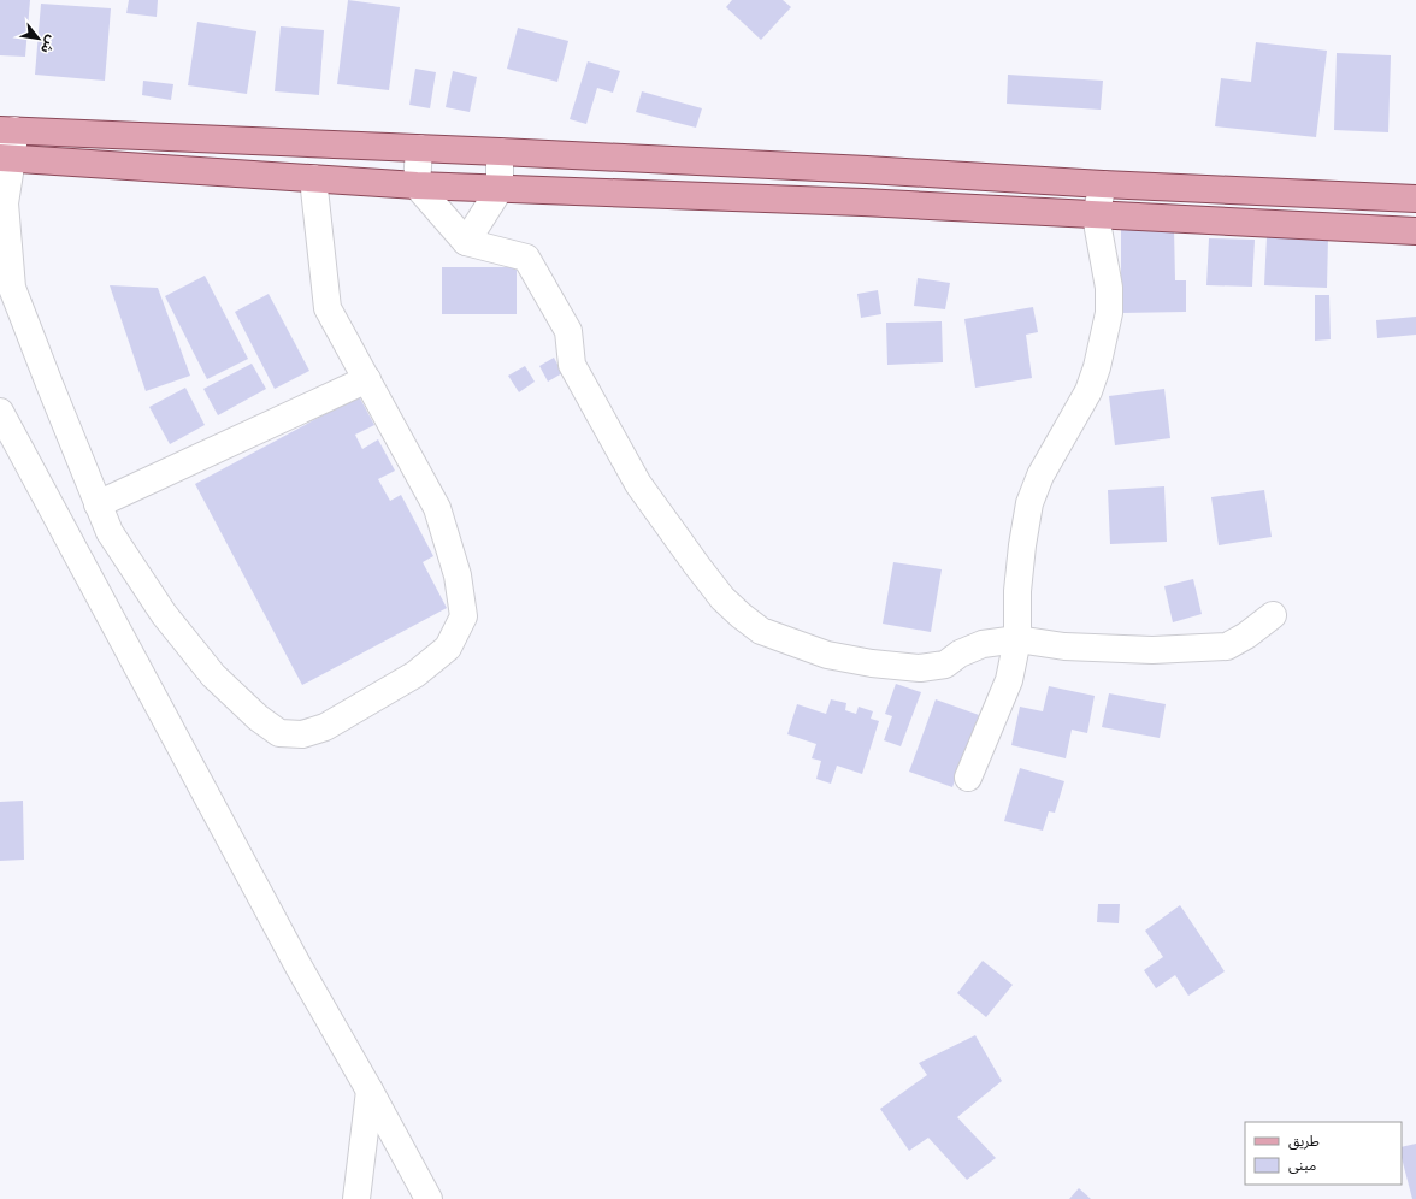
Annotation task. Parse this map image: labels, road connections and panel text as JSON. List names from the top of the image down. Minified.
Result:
{"legend":["طريق","مبنى"],"north":"bottom right"}
